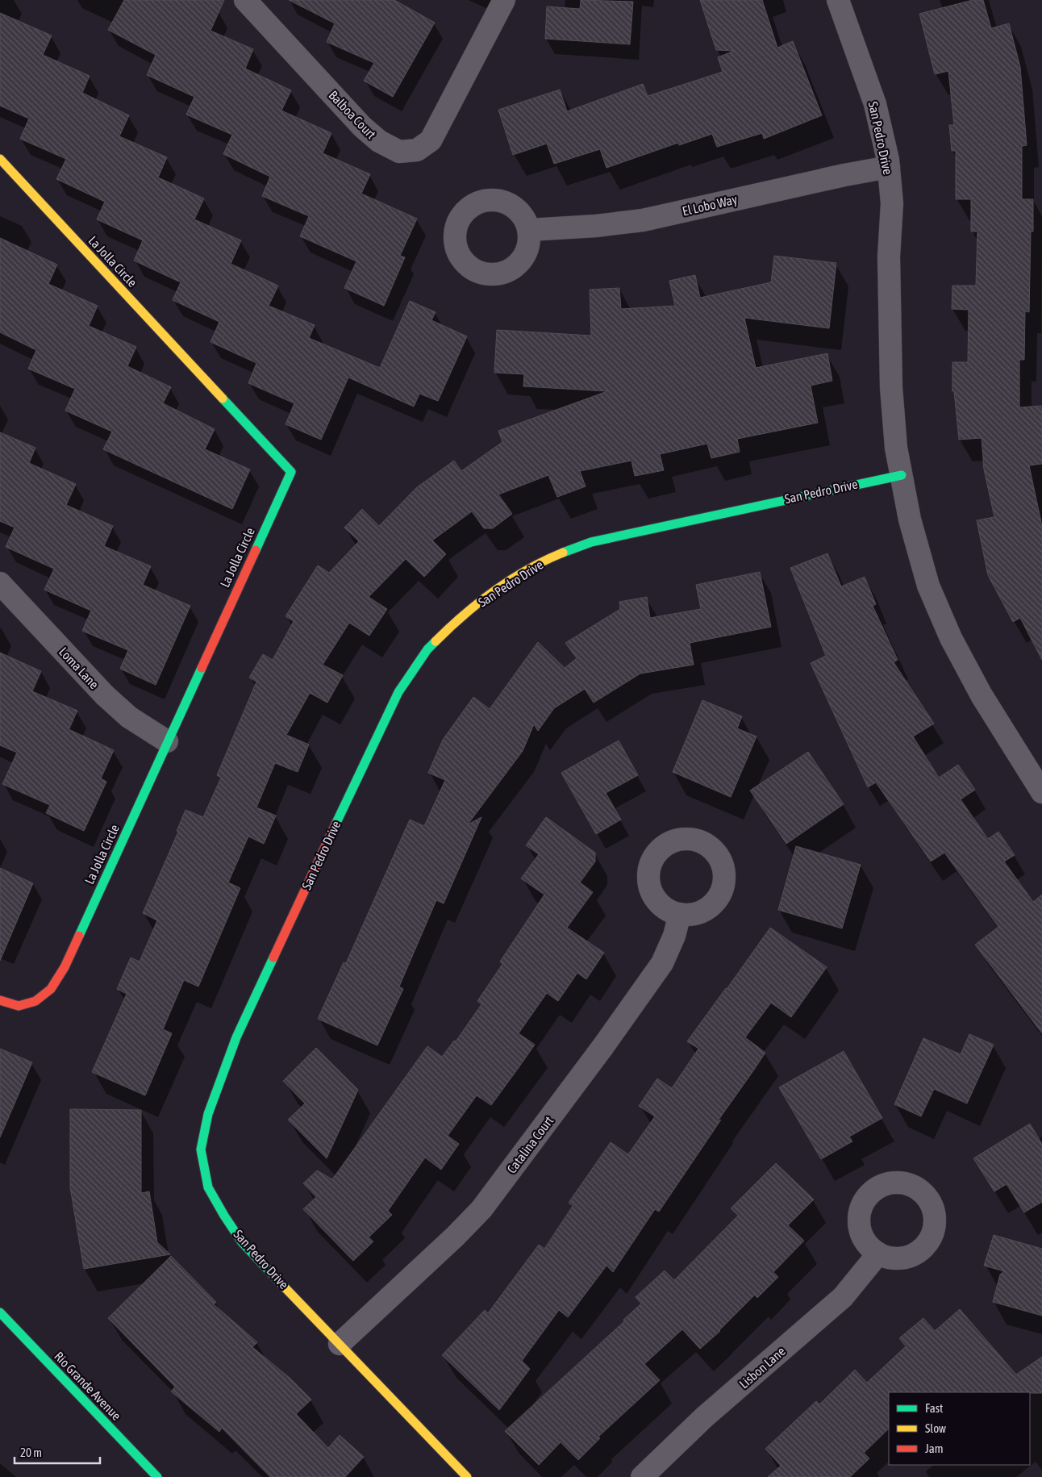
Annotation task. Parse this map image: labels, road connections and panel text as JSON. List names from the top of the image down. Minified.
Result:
{"streets":{"street":["Balboa Court","San Pedro Drive","El Lobo Way","La Jolla Circle","Loma Lane","Catalina Court","Lisbon Lane","Rio Grande Avenue"]},"crossings":[["San Pedro Drive","El Lobo Way"],["San Pedro Drive","Catalina Court"],["La Jolla Circle","Loma Lane"]],"legend":["Fast","Slow","Jam"],"scale_bar":"20 m"}
